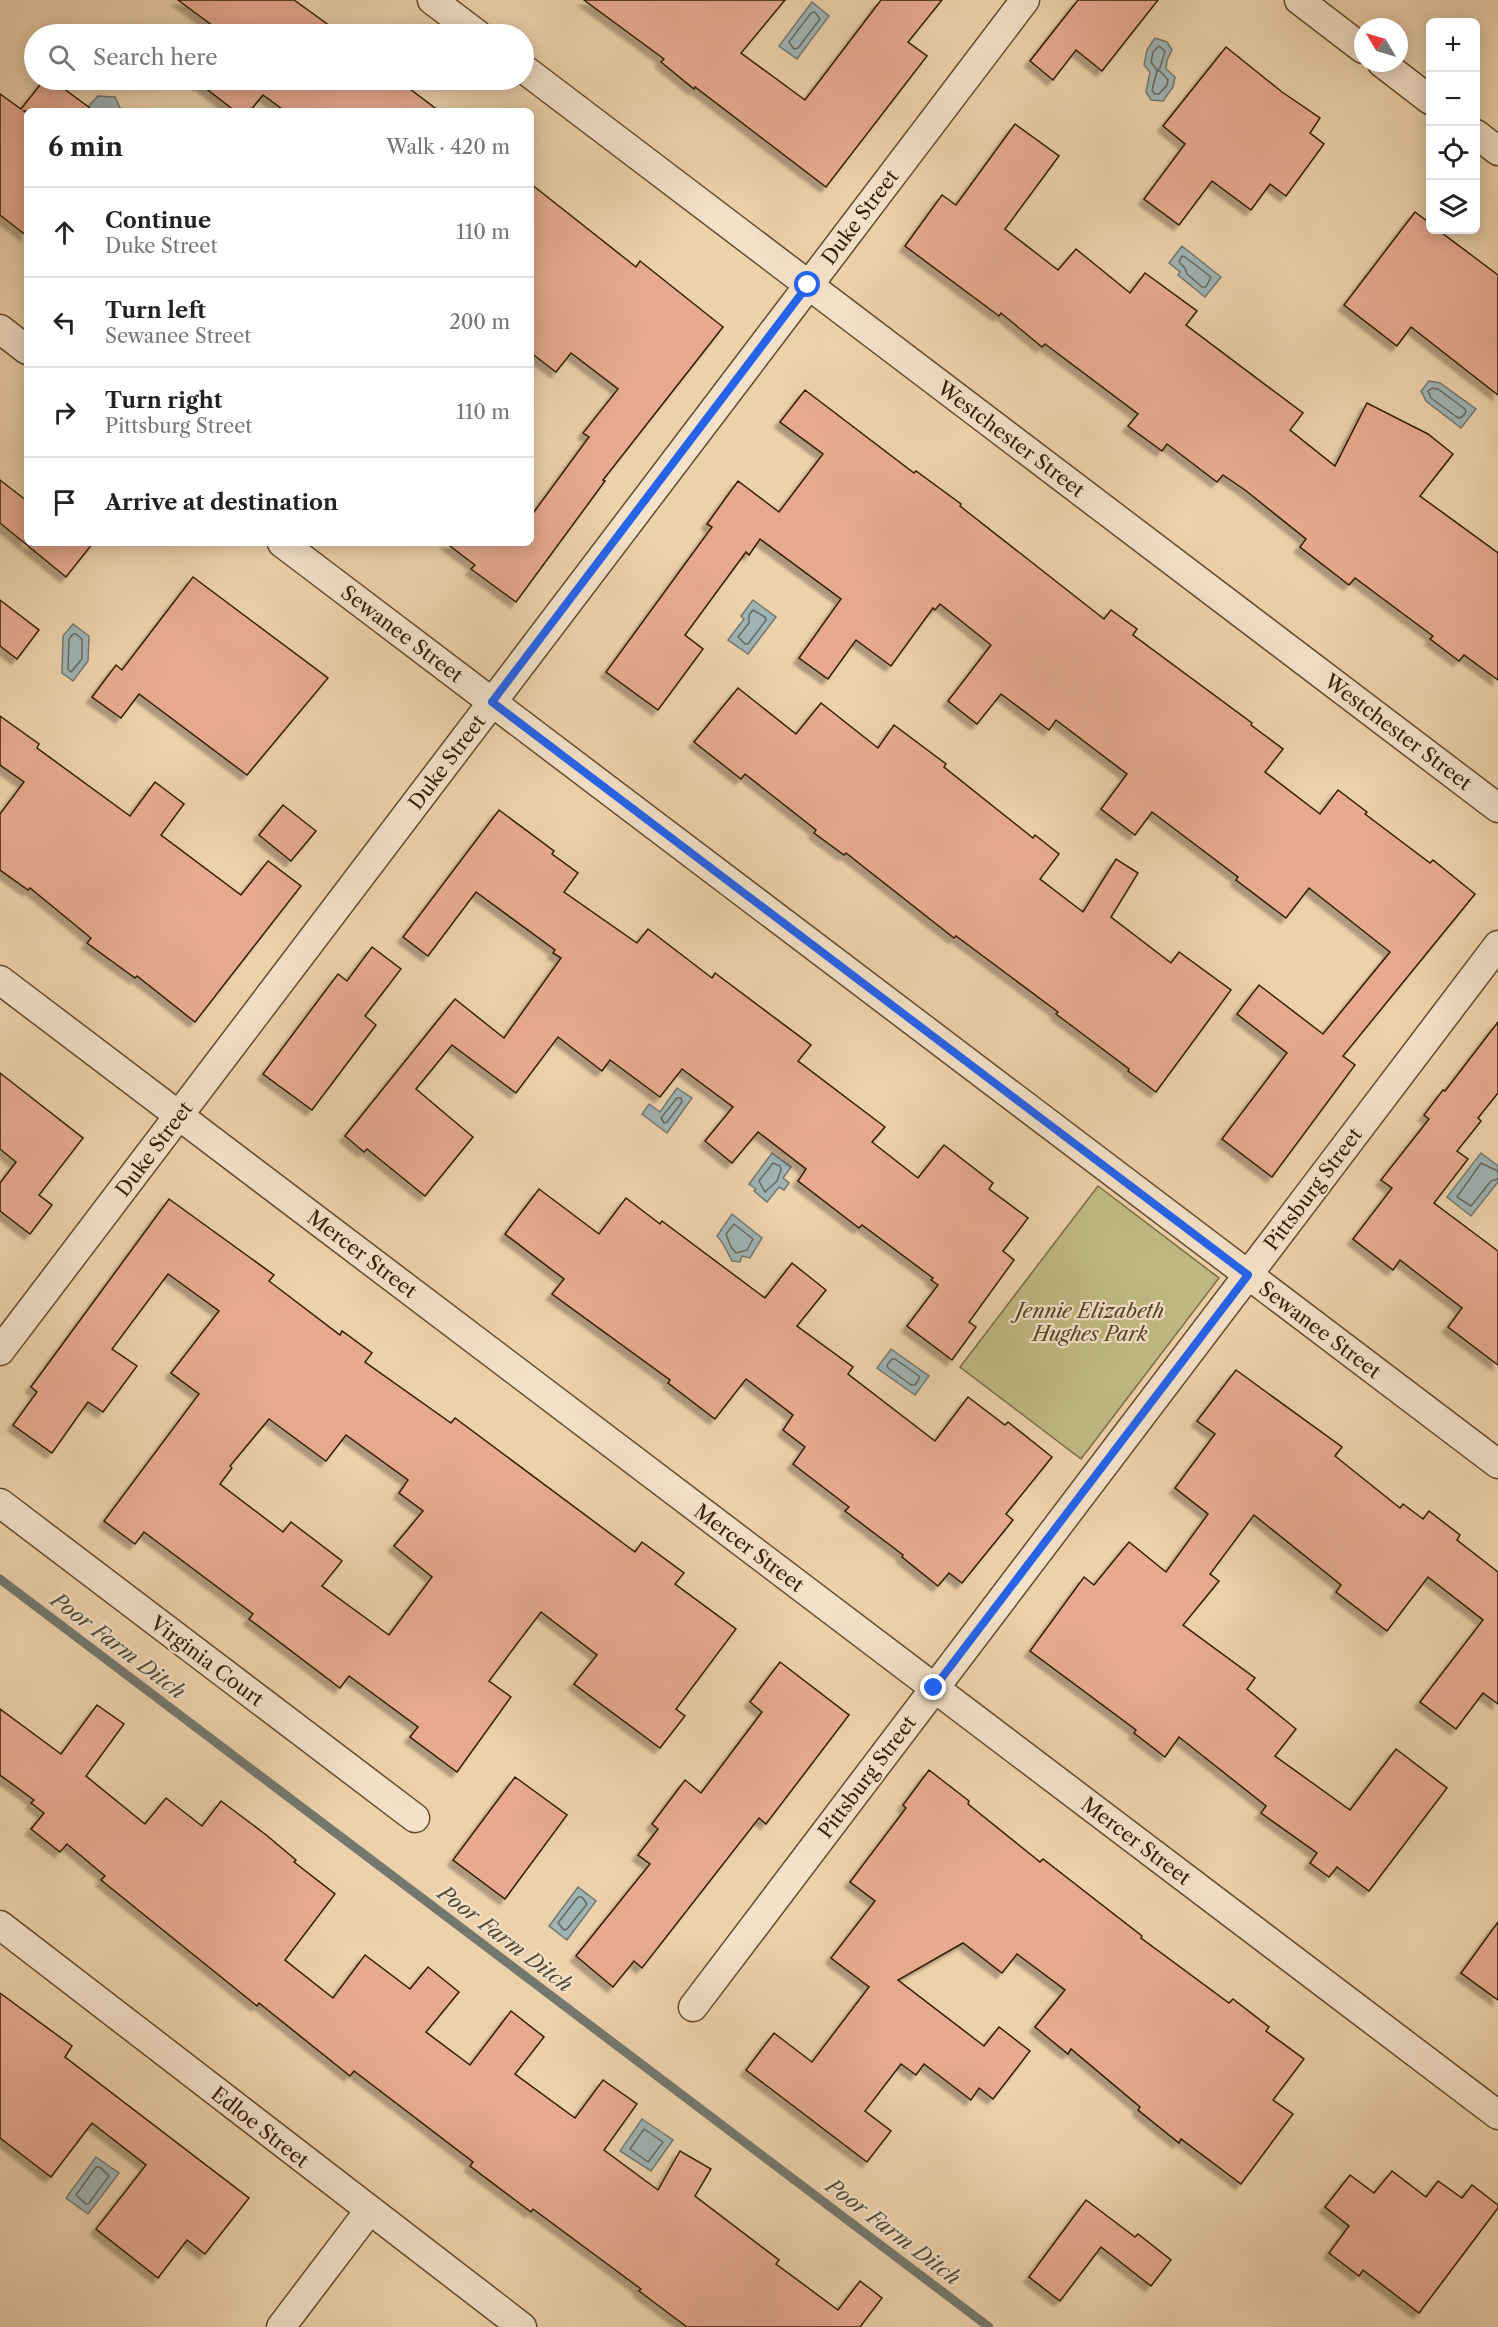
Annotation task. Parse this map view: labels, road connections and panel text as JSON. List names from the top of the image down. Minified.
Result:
{"streets":{"street":["Duke Street","Westchester Street","Sewanee Street","Pittsburg Street","Mercer Street","Virginia Court","Edloe Street"]},"crossings":[["Duke Street","Westchester Street"],["Duke Street","Sewanee Street"],["Duke Street","Mercer Street"],["Sewanee Street","Pittsburg Street"],["Pittsburg Street","Mercer Street"]],"water":["Poor Farm Ditch"],"parks":["Jennie Elizabeth Hughes Park"],"north":"top left","page":{"map_buttons":["+","−"],"search":"Search here","heading":["6 min","Walk · 420 m"],"list":[["Continue","Duke Street","110 m"],["Turn left","Sewanee Street","200 m"],["Turn right","Pittsburg Street","110 m"],"Arrive at destination"]}}
